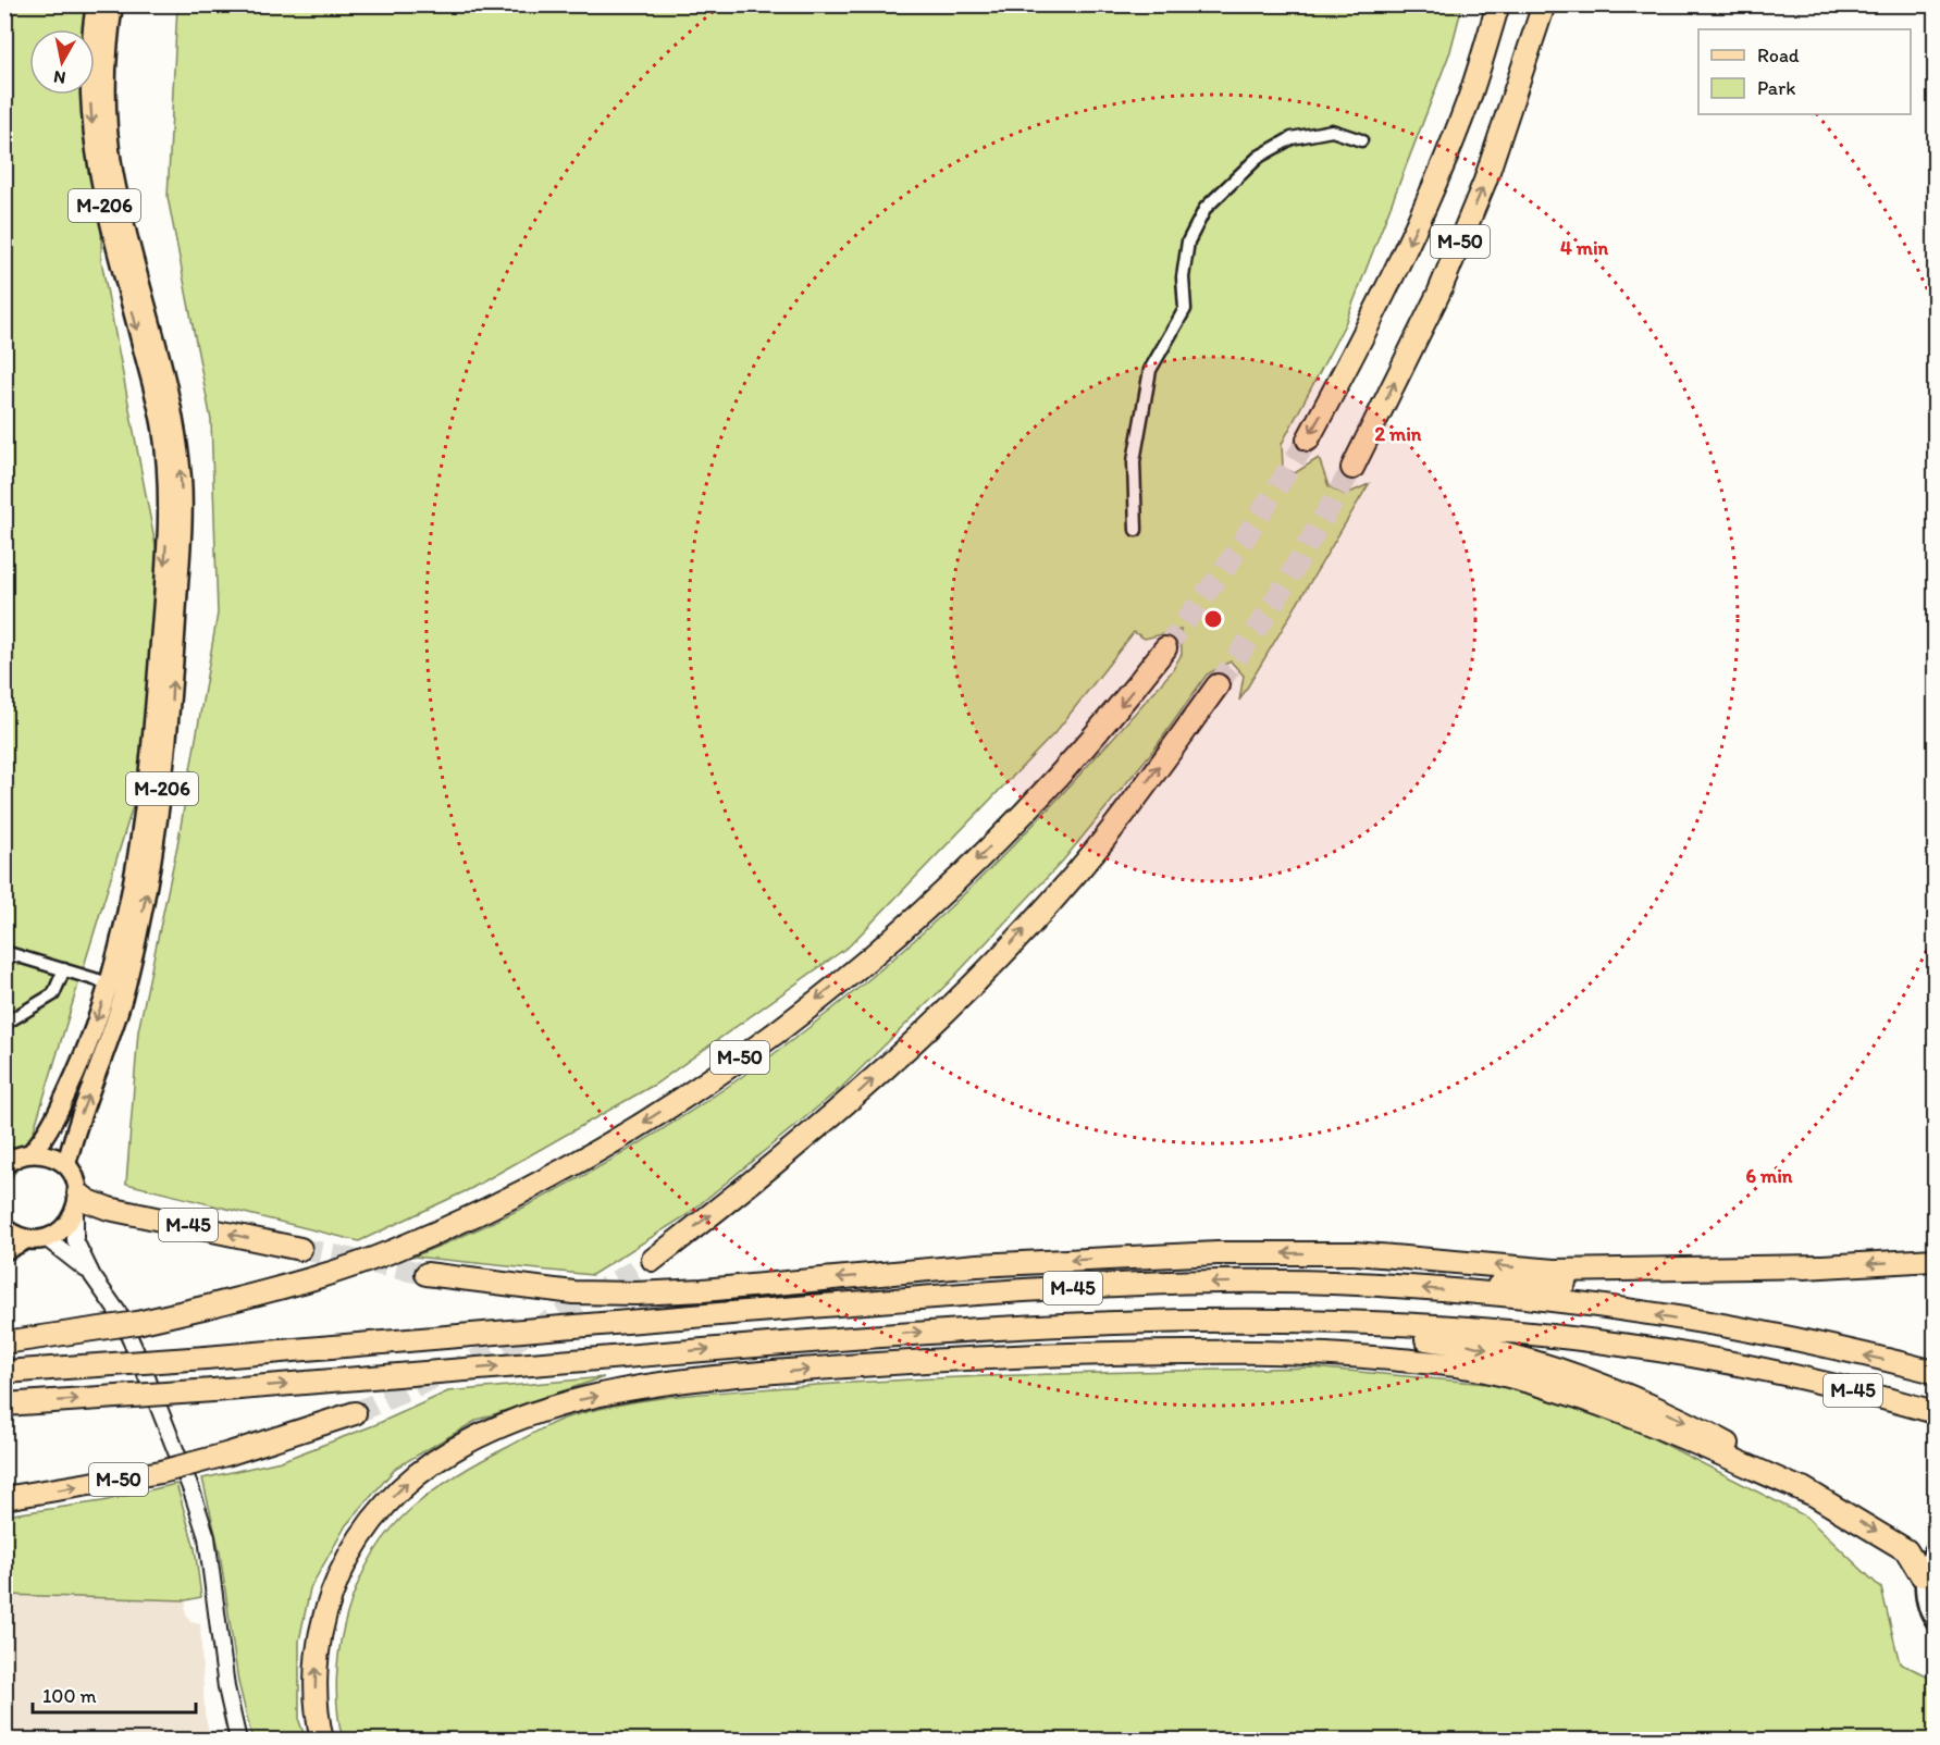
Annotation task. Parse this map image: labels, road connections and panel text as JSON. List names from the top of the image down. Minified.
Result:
{"streets":{"highway":["M-50","M-45"],"main road":["M-206"]},"legend":["Road","Park"],"scale_bar":"100 m","north":"bottom","rings":["4 min","2 min","6 min"]}
